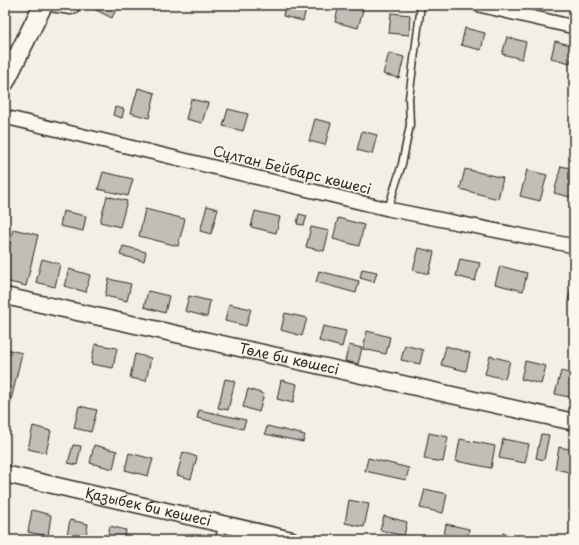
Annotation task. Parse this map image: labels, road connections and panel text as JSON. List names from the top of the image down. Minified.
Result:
{"streets":{"street":["Сұлтан Бейбарс көшесі","Төле би көшесі","Қазыбек би көшесі"]}}
